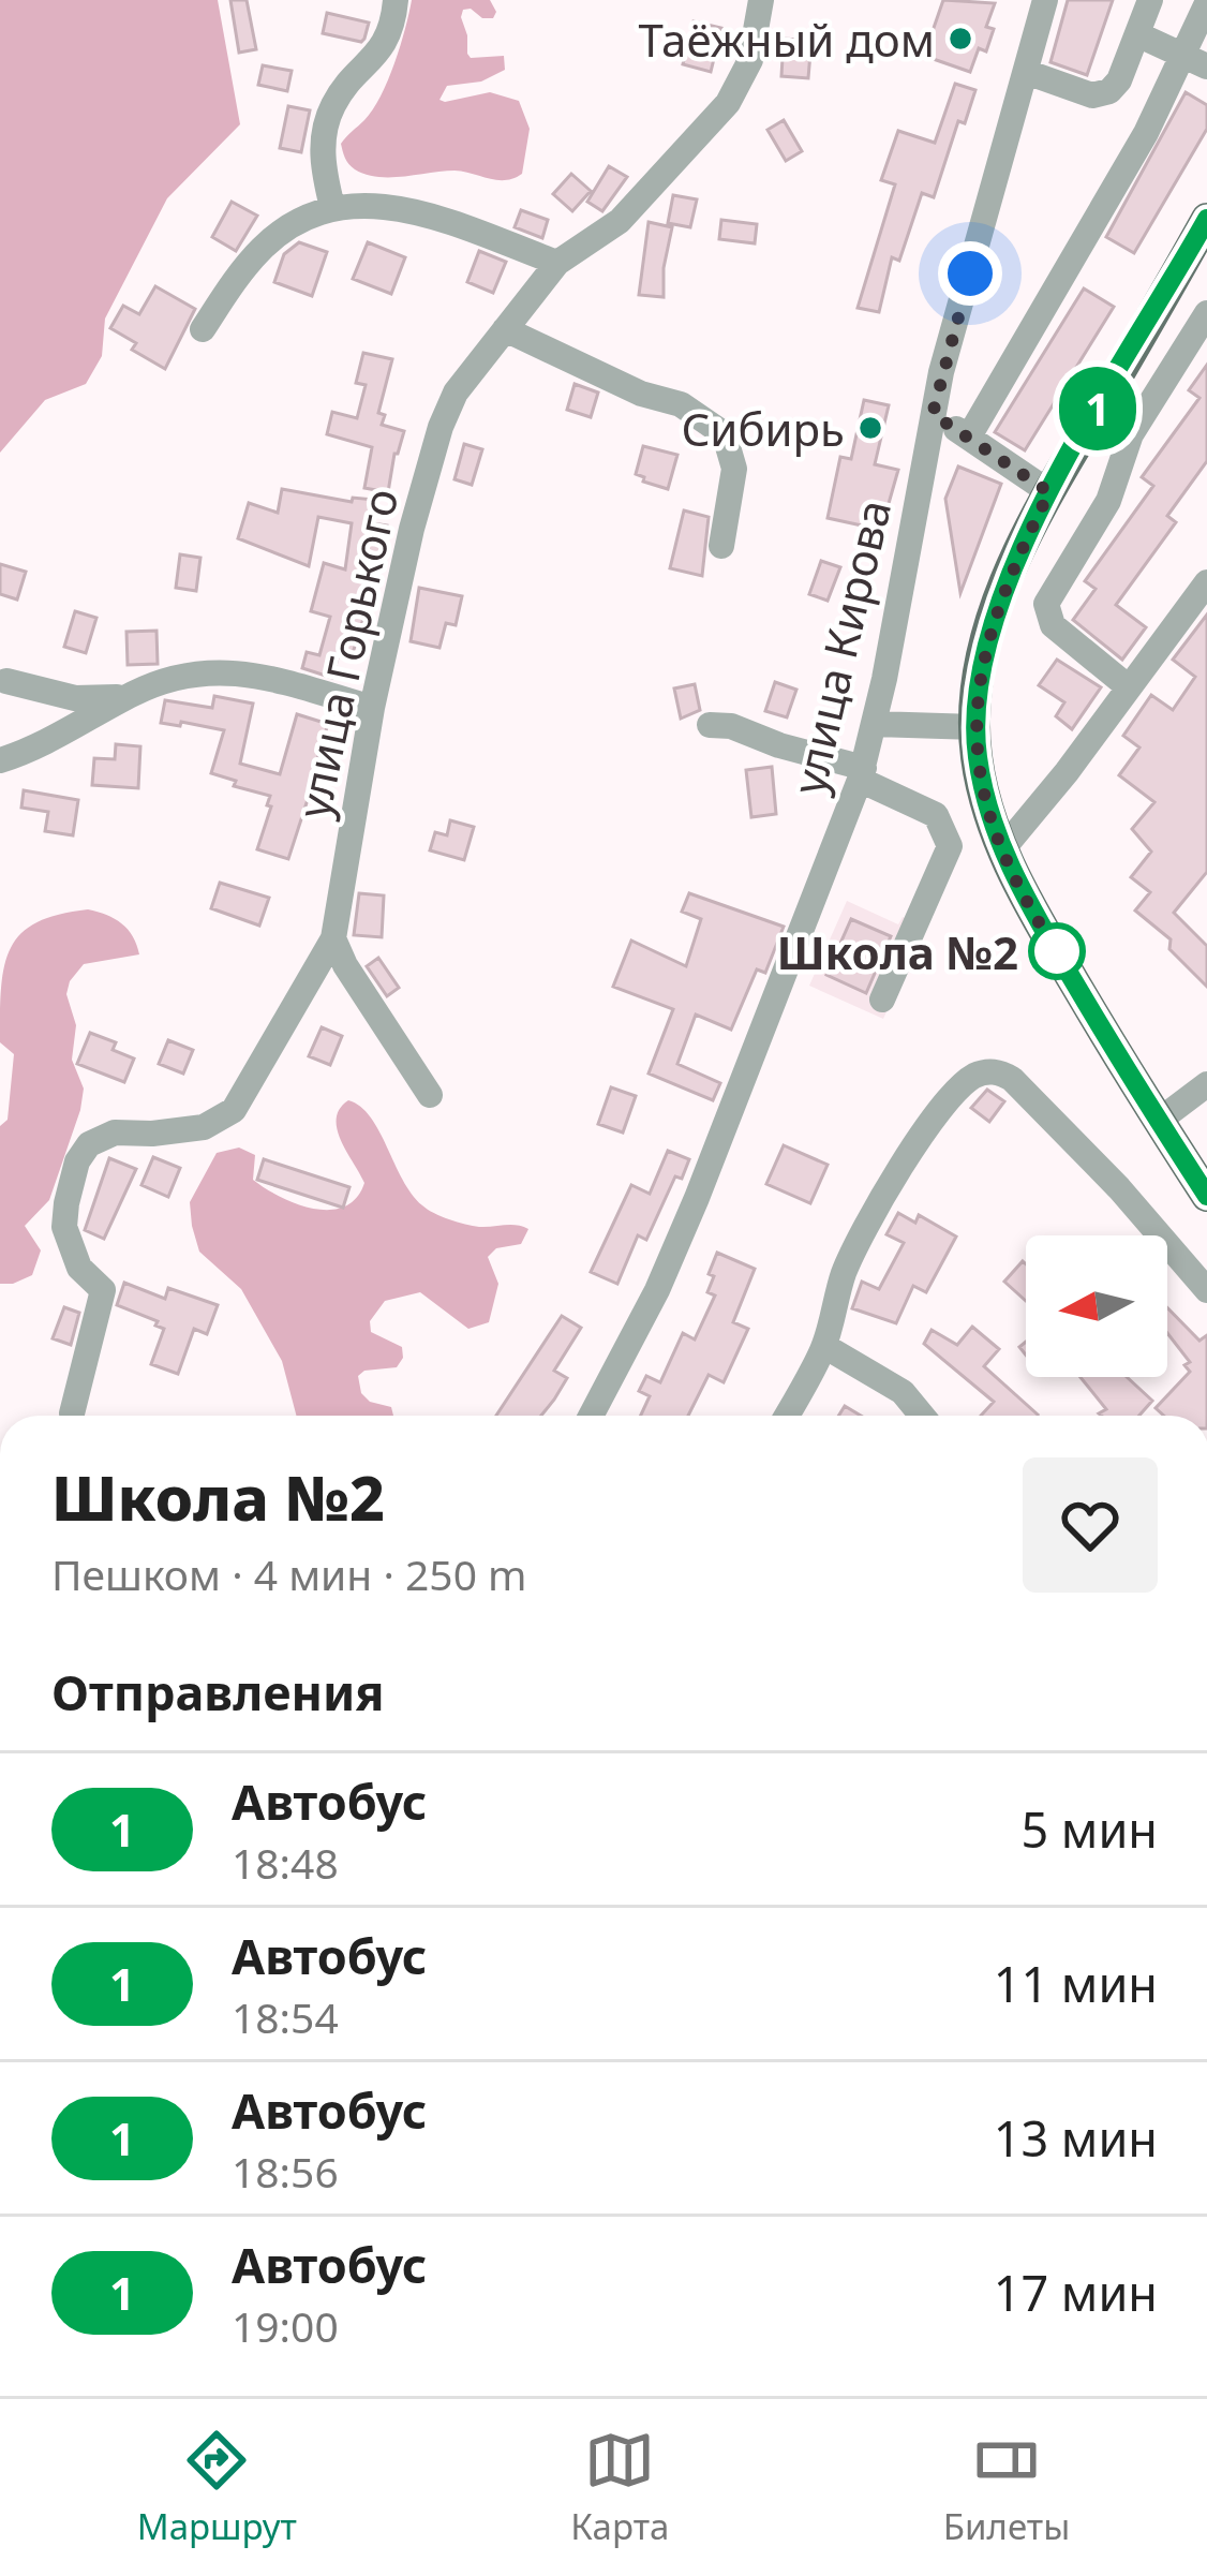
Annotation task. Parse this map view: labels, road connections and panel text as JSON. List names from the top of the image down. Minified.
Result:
{"streets":{"street":["улица Кирова","улица Горького"]},"places":["Таёжный дом","Сибирь","Школа №2"],"lines":["bus line 1"],"north":"left","page":{"on_map":"1","heading":[["Школа №2","Пешком · 4 мин · 250 m"],"Отправления"],"list":[{"mark":"1","name":"Автобус","note":"18:48","value":"5 мин"},{"mark":"1","name":"Автобус","note":"18:54","value":"11 мин"},{"mark":"1","name":"Автобус","note":"18:56","value":"13 мин"},{"mark":"1","name":"Автобус","note":"19:00","value":"17 мин"}],"tabs":["Маршрут","Карта","Билеты"]}}
